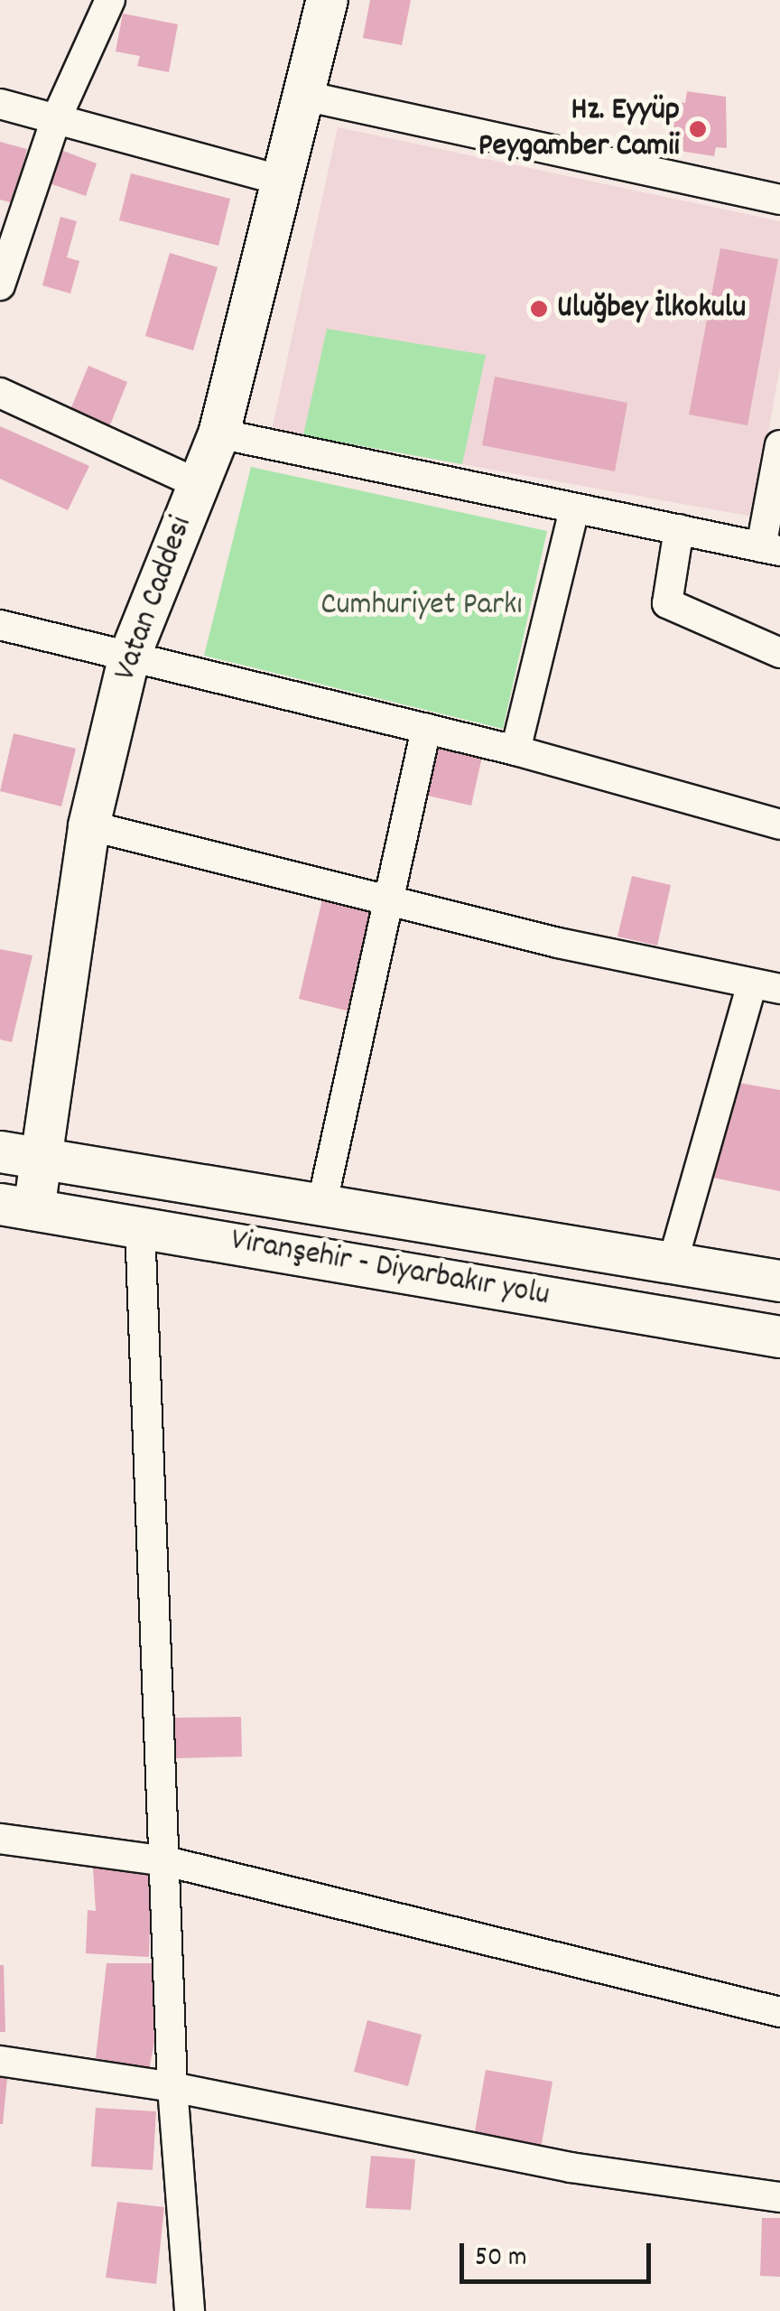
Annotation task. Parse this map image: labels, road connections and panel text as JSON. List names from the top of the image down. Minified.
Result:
{"streets":{"main road":["Vatan Caddesi","Viranşehir - Diyarbakır yolu"]},"crossings":[["Vatan Caddesi","Viranşehir - Diyarbakır yolu"]],"parks":["Cumhuriyet Parkı"],"places":["Hz. Eyyüp Peygamber Camii","Uluğbey İlkokulu"],"scale_bar":"50 m"}
